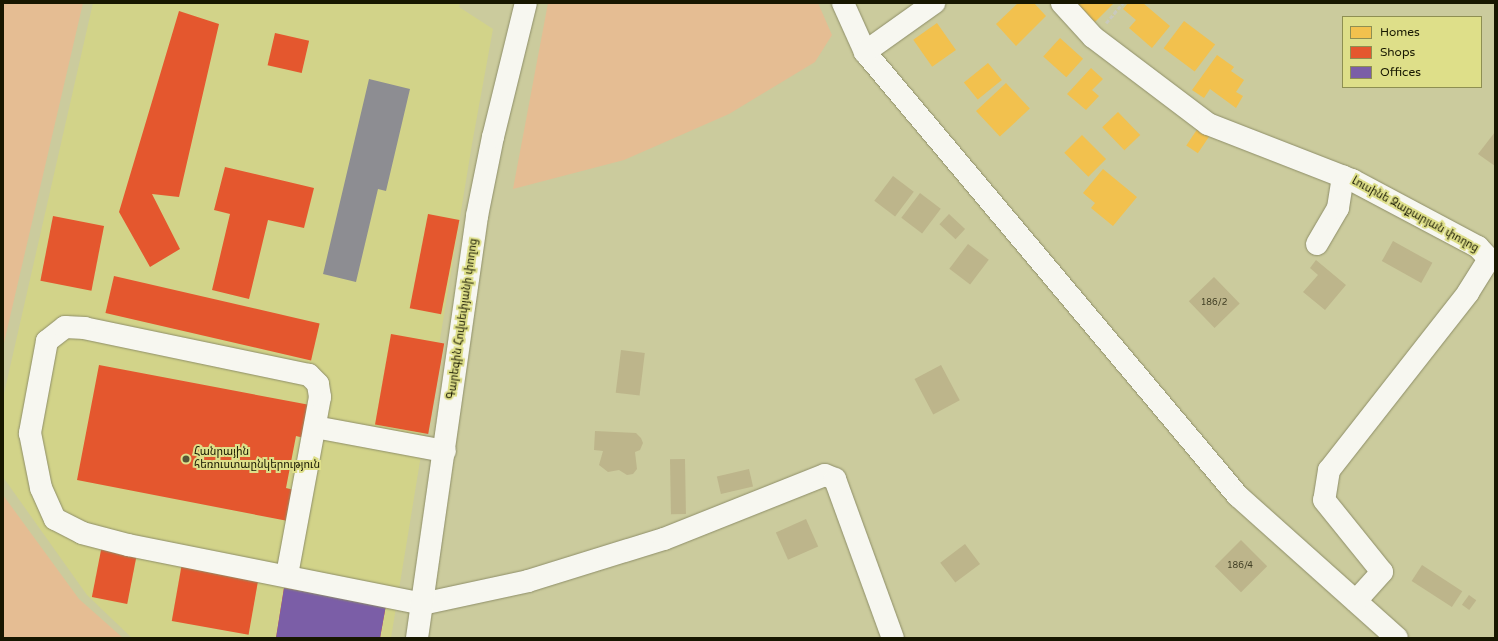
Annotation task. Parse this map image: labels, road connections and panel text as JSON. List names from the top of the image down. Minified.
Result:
{"streets":{"street":["Լուսինե Զաքարյան փողոց","Գարեգին Հովսեփյանի փողոց"]},"places":["Հանրային հեռուստաընկերություն"],"house_numbers":["186/2","186/4"],"legend":["Homes","Shops","Offices"]}
